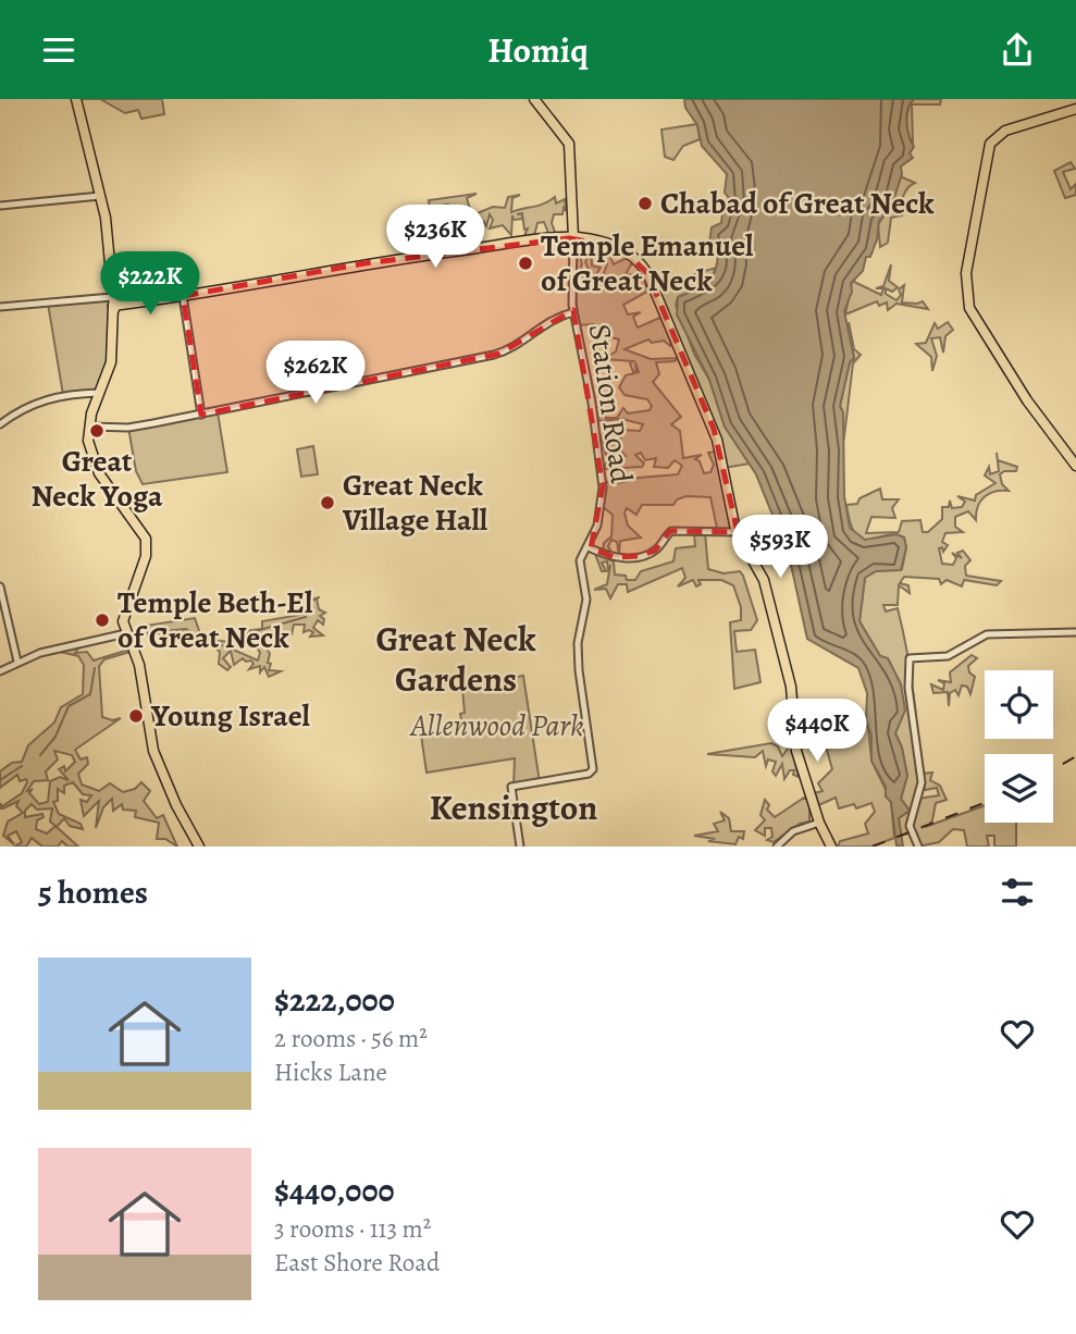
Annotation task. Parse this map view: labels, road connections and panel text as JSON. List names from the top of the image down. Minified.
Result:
{"streets":{"street":["Station Road"]},"districts":["Great Neck Gardens","Kensington"],"parks":["Allenwood Park"],"places":["Chabad of Great Neck","Temple Emanuel of Great Neck","Great Neck Yoga","Great Neck Village Hall","Temple Beth-El of Great Neck","Young Israel"],"page":{"header":"Homiq","price":["$236K","$222K","$262K","$593K","$440K"],"heading":"5 homes","list":[{"name":"$222,000","note":"2 rooms · 56 m² · Hicks Lane"},{"name":"$440,000","note":"3 rooms · 113 m² · East Shore Road"}]}}
